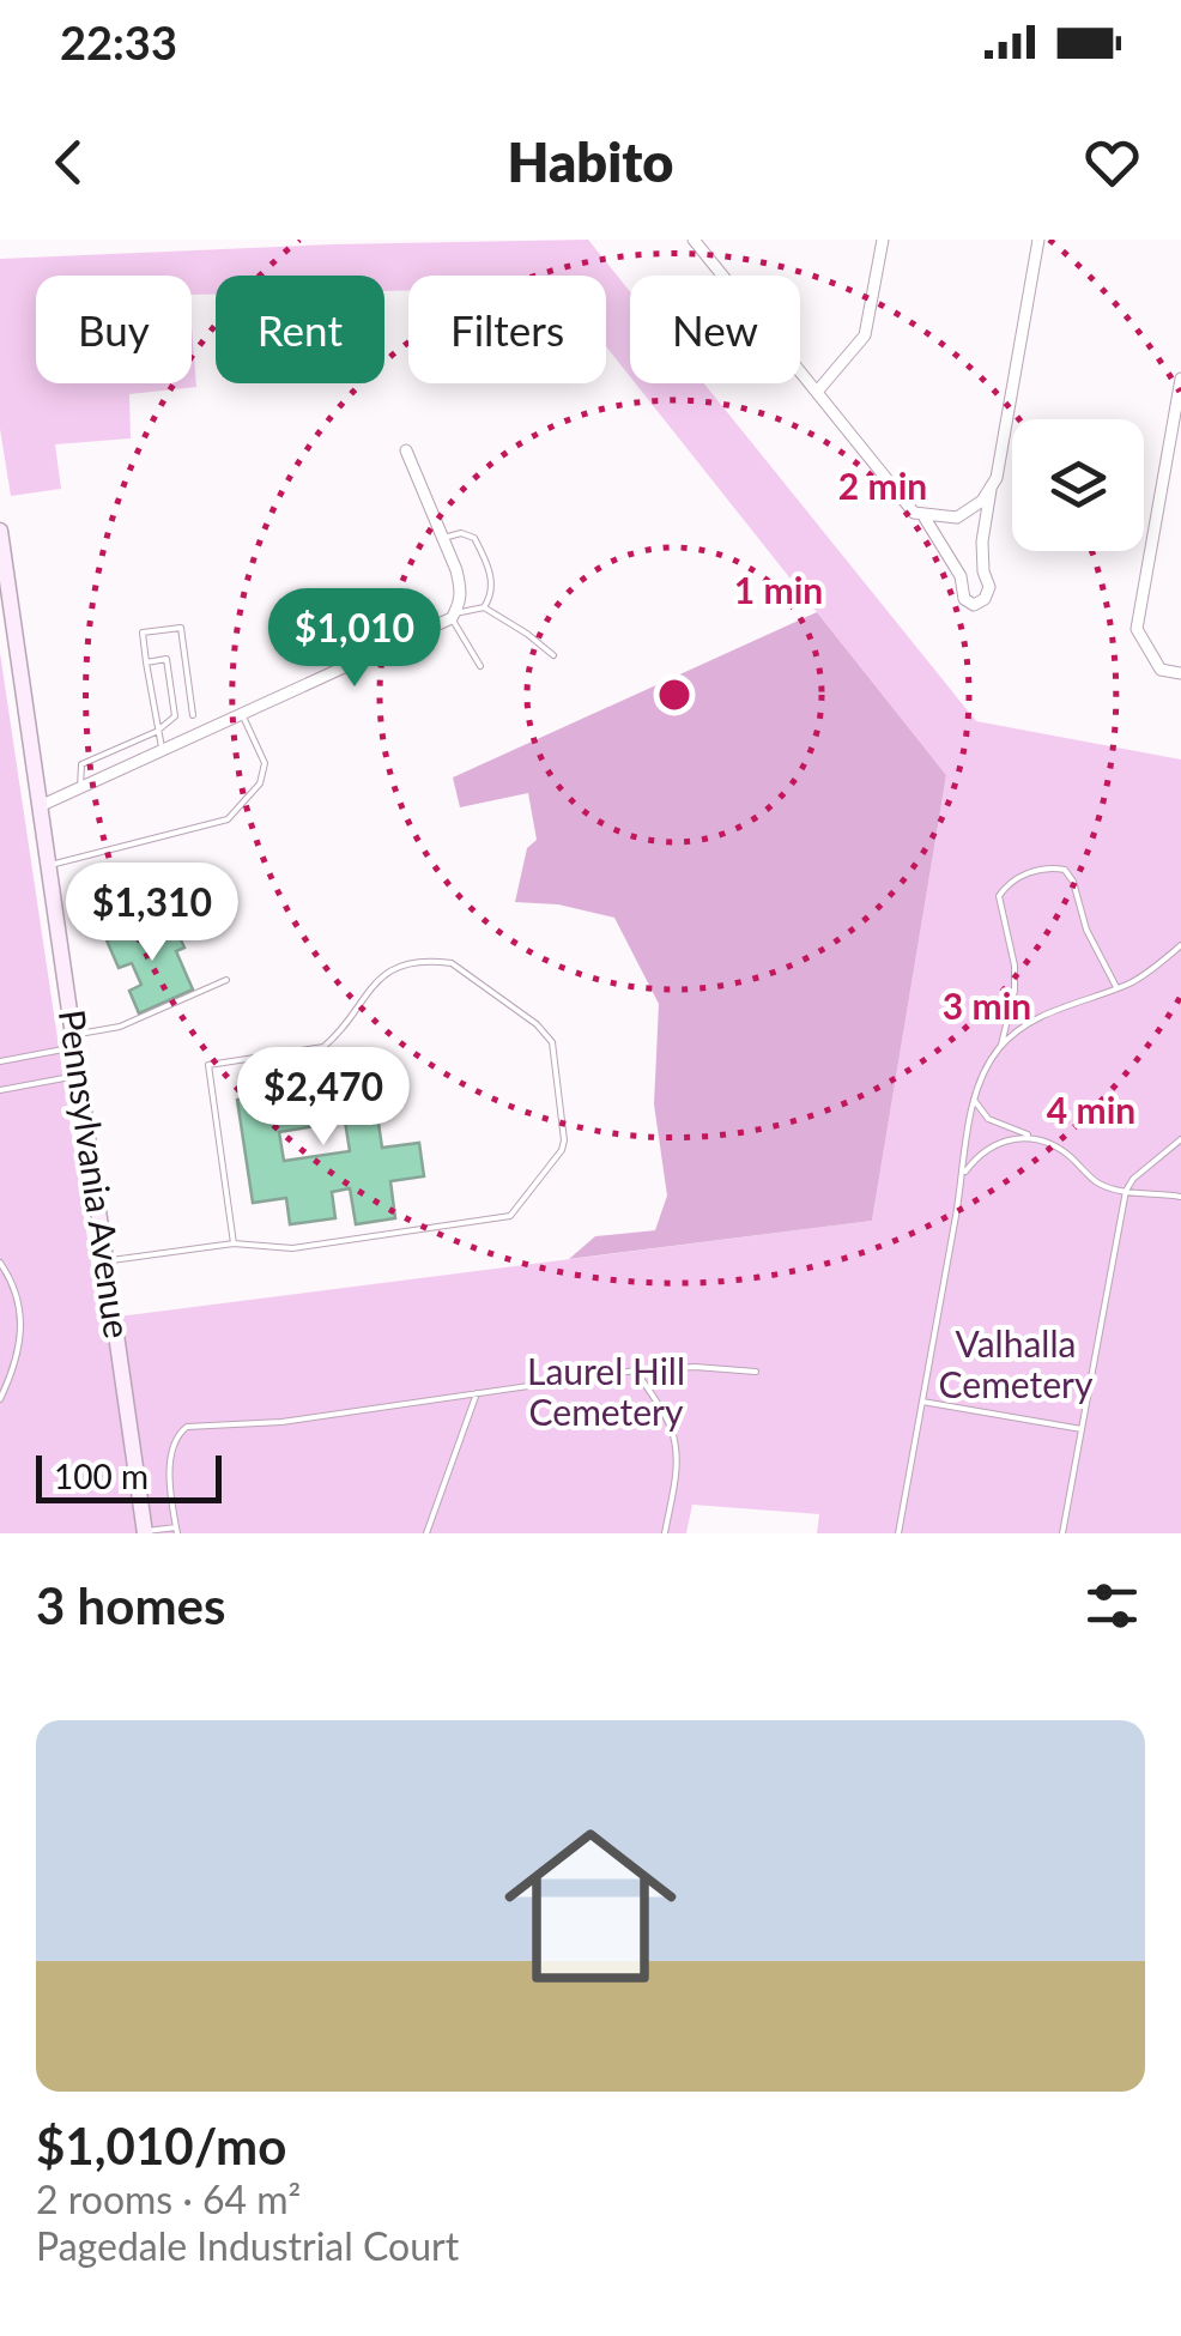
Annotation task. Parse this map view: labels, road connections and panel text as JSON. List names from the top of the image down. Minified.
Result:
{"streets":{"street":["Pennsylvania Avenue"]},"parks":["Valhalla Cemetery","Laurel Hill Cemetery"],"scale_bar":"100 m","page":{"status":"22:33","header":"Habito","chip":["Buy","Rent","Filters","New"],"price":["$1,010","$1,310","$2,470"],"scale":"100 m","heading":"3 homes","list":[{"name":"$1,010/mo","note":"2 rooms · 64 m² · Pagedale Industrial Court"}]},"rings":["2 min","1 min","3 min","4 min"]}
